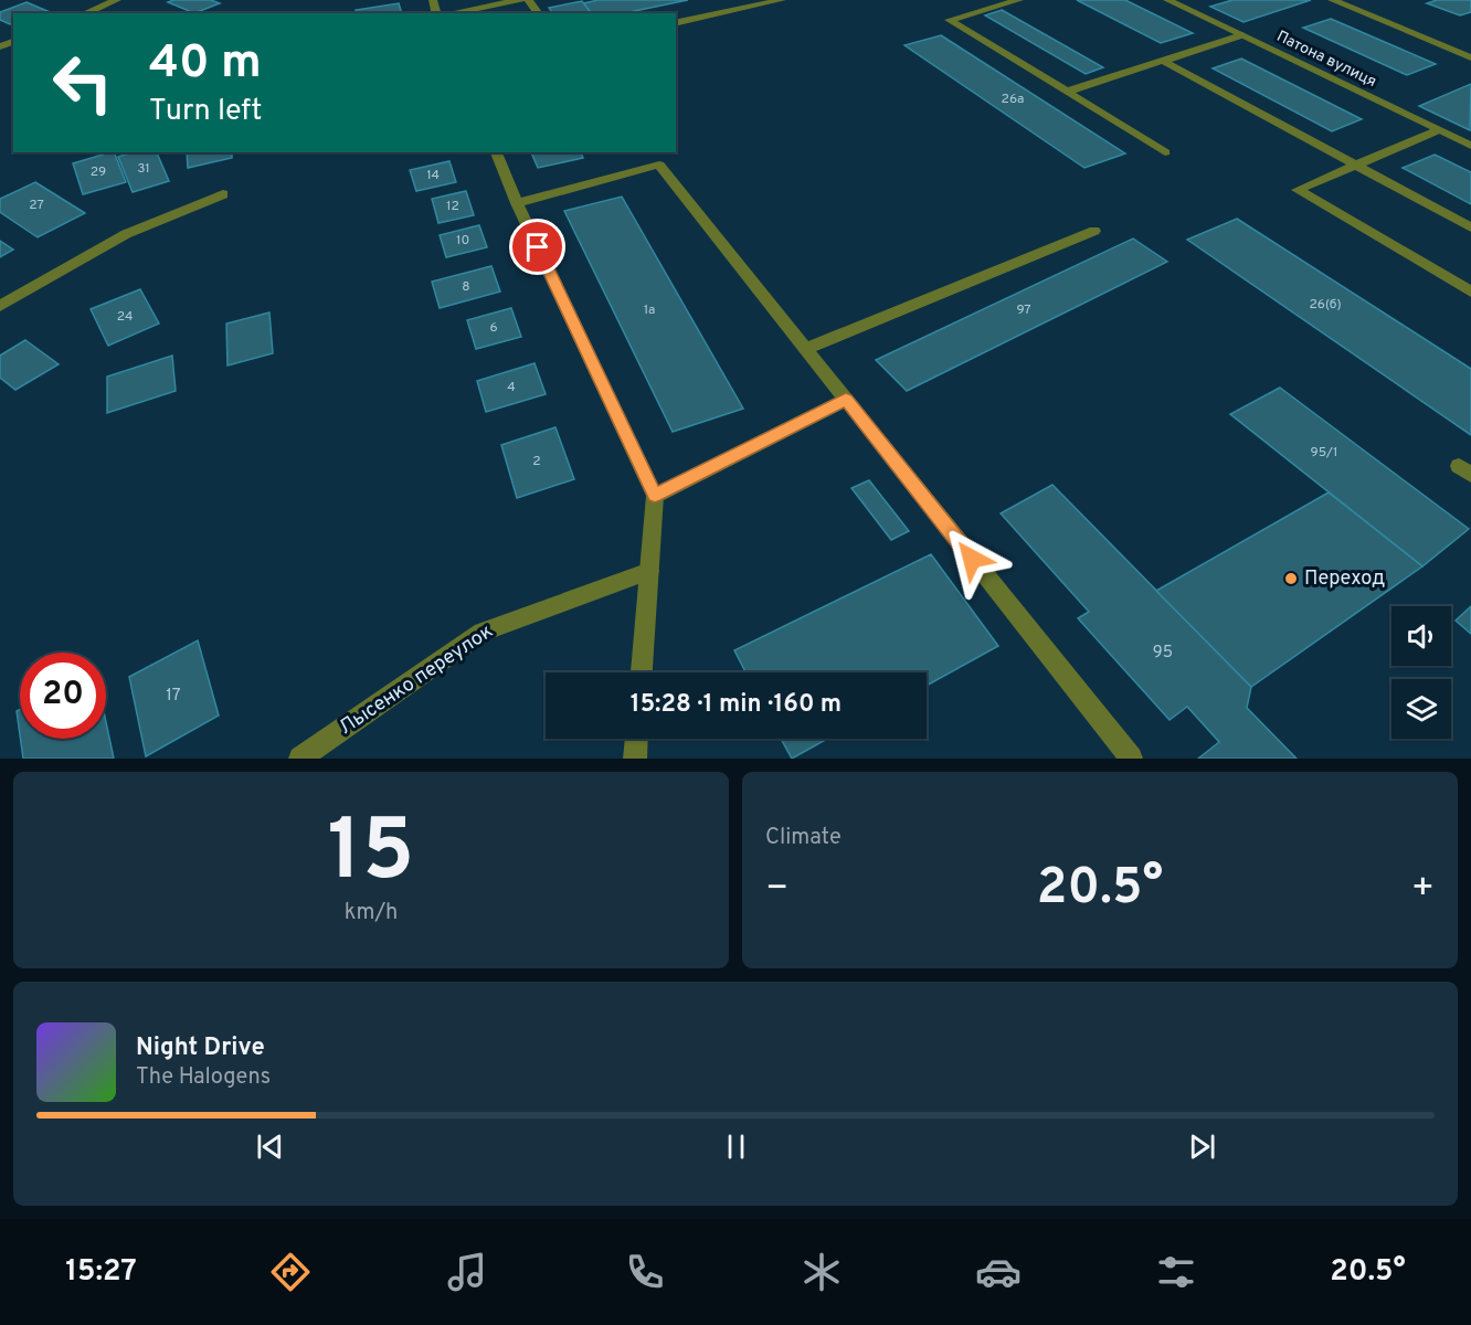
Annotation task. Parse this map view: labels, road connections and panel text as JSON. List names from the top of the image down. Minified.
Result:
{"streets":{"street":["Патона вулиця","Лысенко переулок"]},"places":["Переход"],"house_numbers":["26а","31","29","14","27","12","10","8","26(б)","1а","97","24","6","4","95/1","2","95","17"],"page":{"turn":["40 m","Turn left"],"limit":"20","trip":"15:28 · 1 min · 160 m","tile":[["15","km/h"],"Climate"],"heat":["−","20.5°","+"],"song":["Night Drive","The Halogens"],"tabs":["15:27","20.5°"]}}
